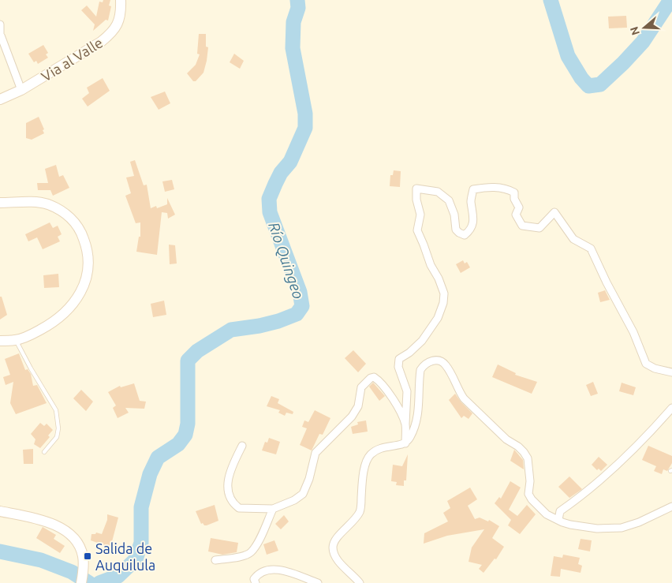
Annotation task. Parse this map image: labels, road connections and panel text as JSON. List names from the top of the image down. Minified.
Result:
{"streets":{"main road":["Via al Valle"]},"water":["Río Quingeo"],"places":{"transit":["Salida de Auquilula"]},"north":"left"}
